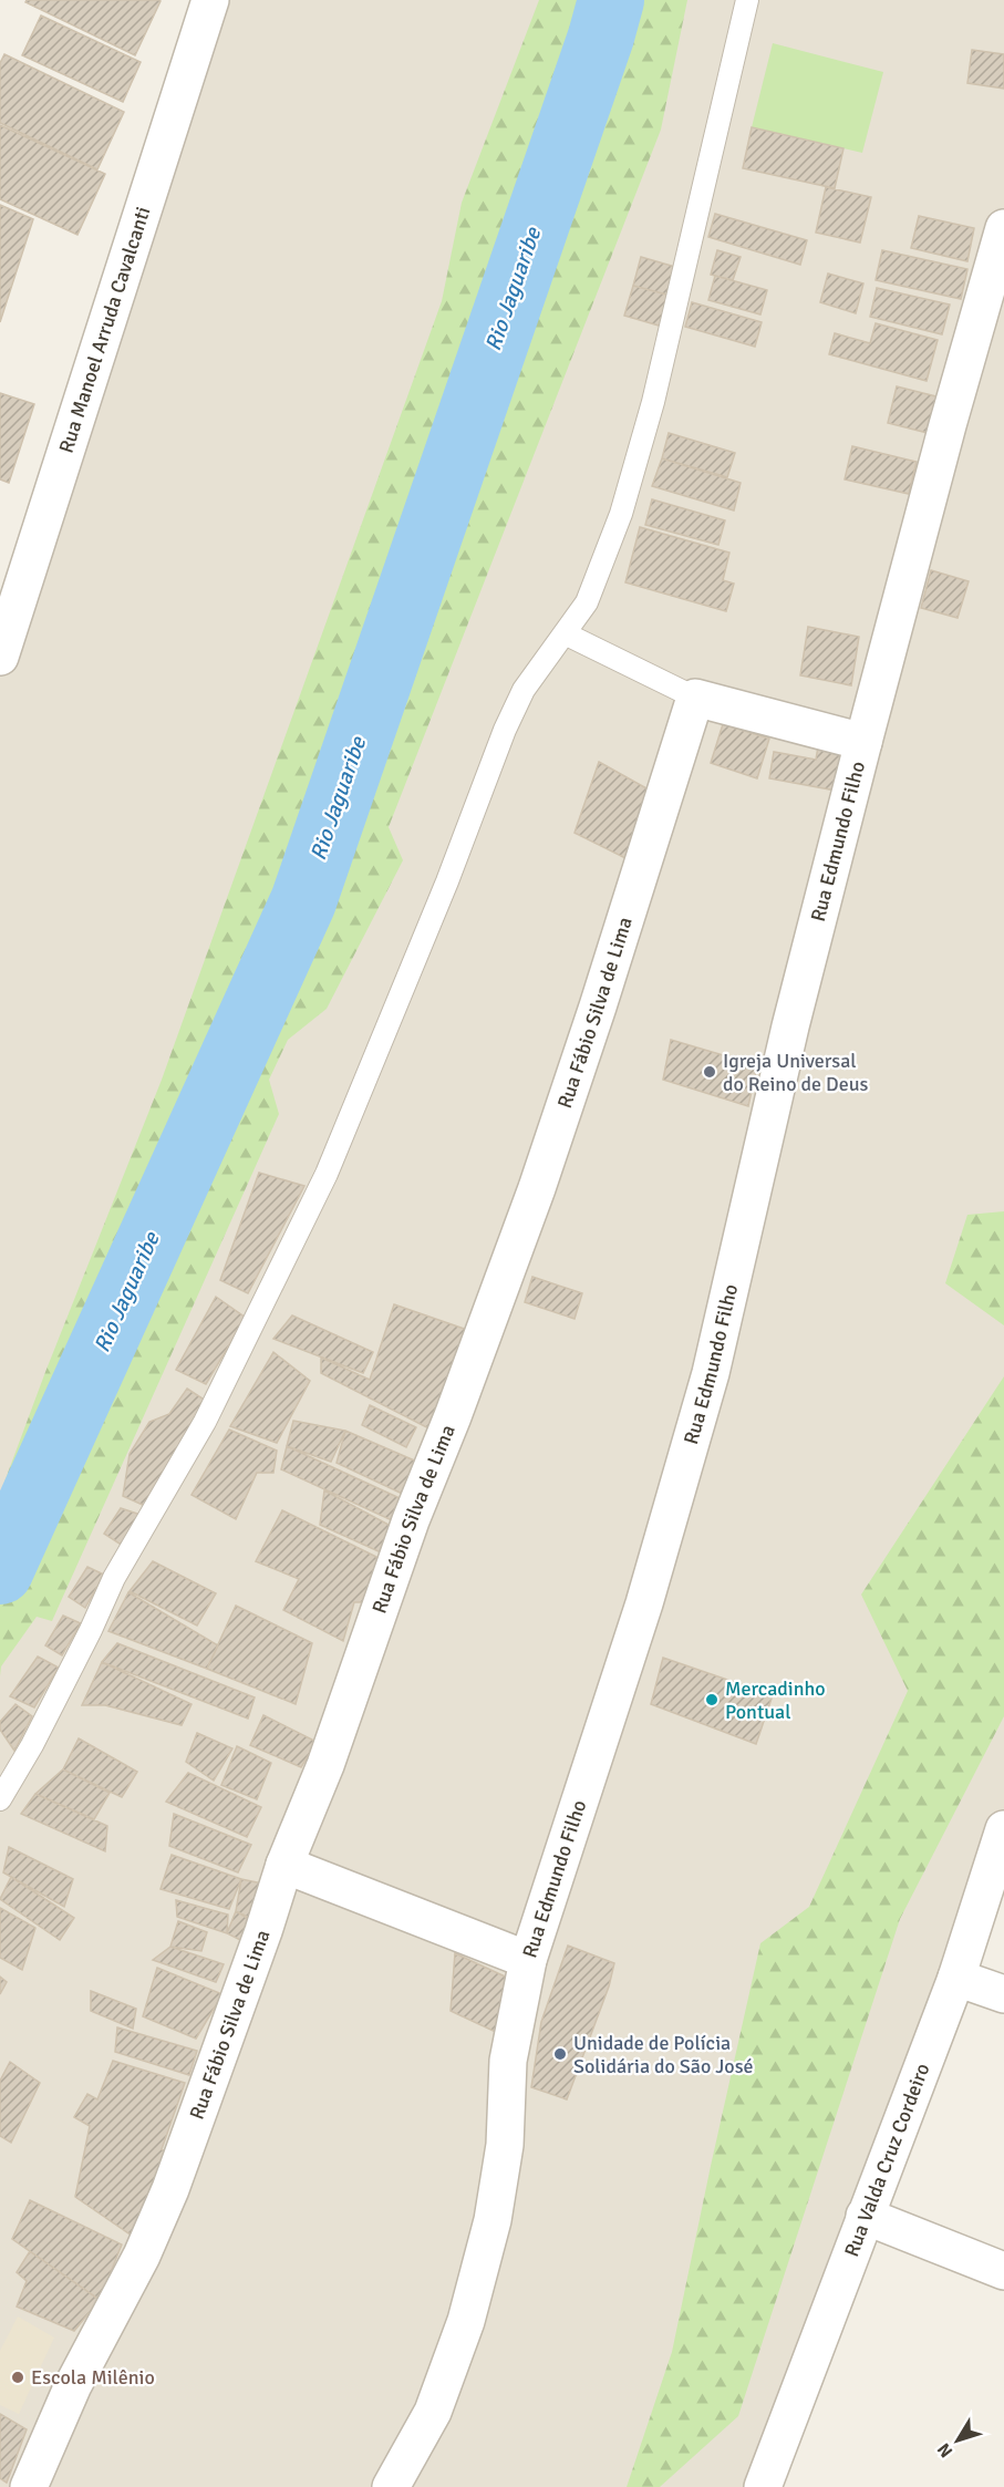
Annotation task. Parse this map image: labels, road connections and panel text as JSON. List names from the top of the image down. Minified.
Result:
{"streets":{"street":["Rua Manoel Arruda Cavalcanti","Rua Edmundo Filho","Rua Fábio Silva de Lima","Rua Valda Cruz Cordeiro"]},"water":["Rio Jaguaribe"],"places":["Igreja Universal do Reino de Deus","Mercadinho Pontual","Unidade de Polícia Solidária do São José","Escola Milênio"],"north":"bottom left"}
